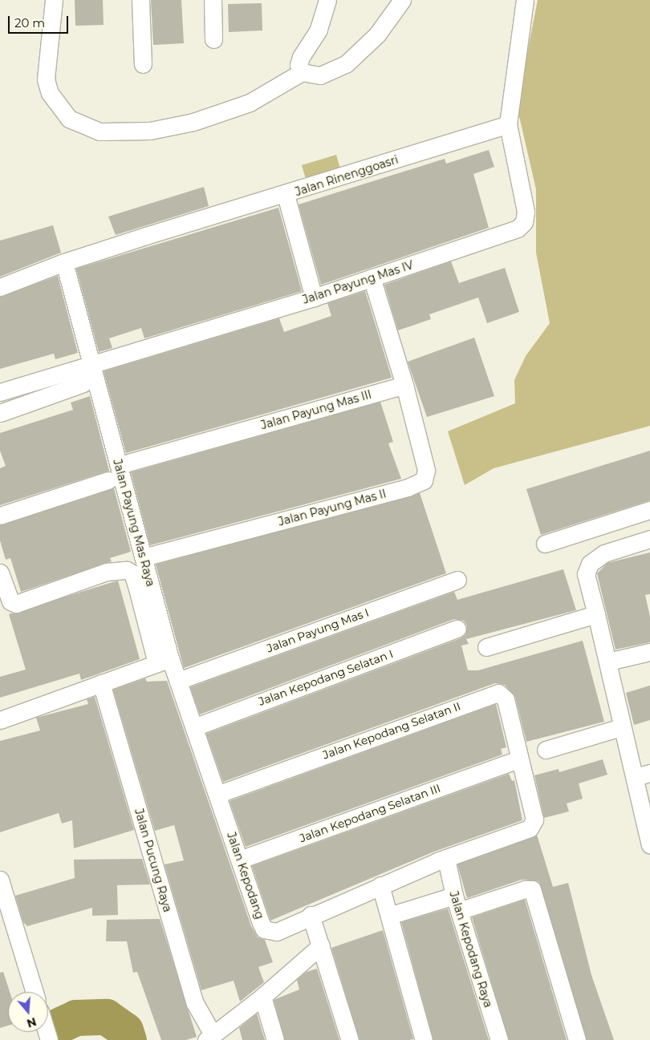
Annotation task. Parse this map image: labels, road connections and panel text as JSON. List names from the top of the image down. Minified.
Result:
{"streets":{"street":["Jalan Rinenggoasri","Jalan Payung Mas IV","Jalan Payung Mas III","Jalan Payung Mas II","Jalan Payung Mas Raya","Jalan Payung Mas I","Jalan Kepodang Selatan I","Jalan Kepodang Selatan II","Jalan Kepodang Selatan III","Jalan Pucung Raya","Jalan Kepodang","Jalan Kepodang Raya"]},"crossings":[["Jalan Rinenggoasri","Jalan Payung Mas IV"],["Jalan Payung Mas IV","Jalan Payung Mas Raya"],["Jalan Payung Mas III","Jalan Payung Mas II"],["Jalan Payung Mas III","Jalan Payung Mas Raya"],["Jalan Payung Mas II","Jalan Payung Mas Raya"],["Jalan Payung Mas Raya","Jalan Payung Mas I"],["Jalan Payung Mas Raya","Jalan Kepodang"],["Jalan Payung Mas I","Jalan Kepodang"],["Jalan Kepodang Selatan I","Jalan Kepodang"],["Jalan Kepodang Selatan II","Jalan Kepodang Selatan III"],["Jalan Kepodang Selatan II","Jalan Kepodang"],["Jalan Kepodang Selatan III","Jalan Kepodang"],["Jalan Kepodang","Jalan Kepodang Raya"]],"scale_bar":"20 m","north":"bottom"}
